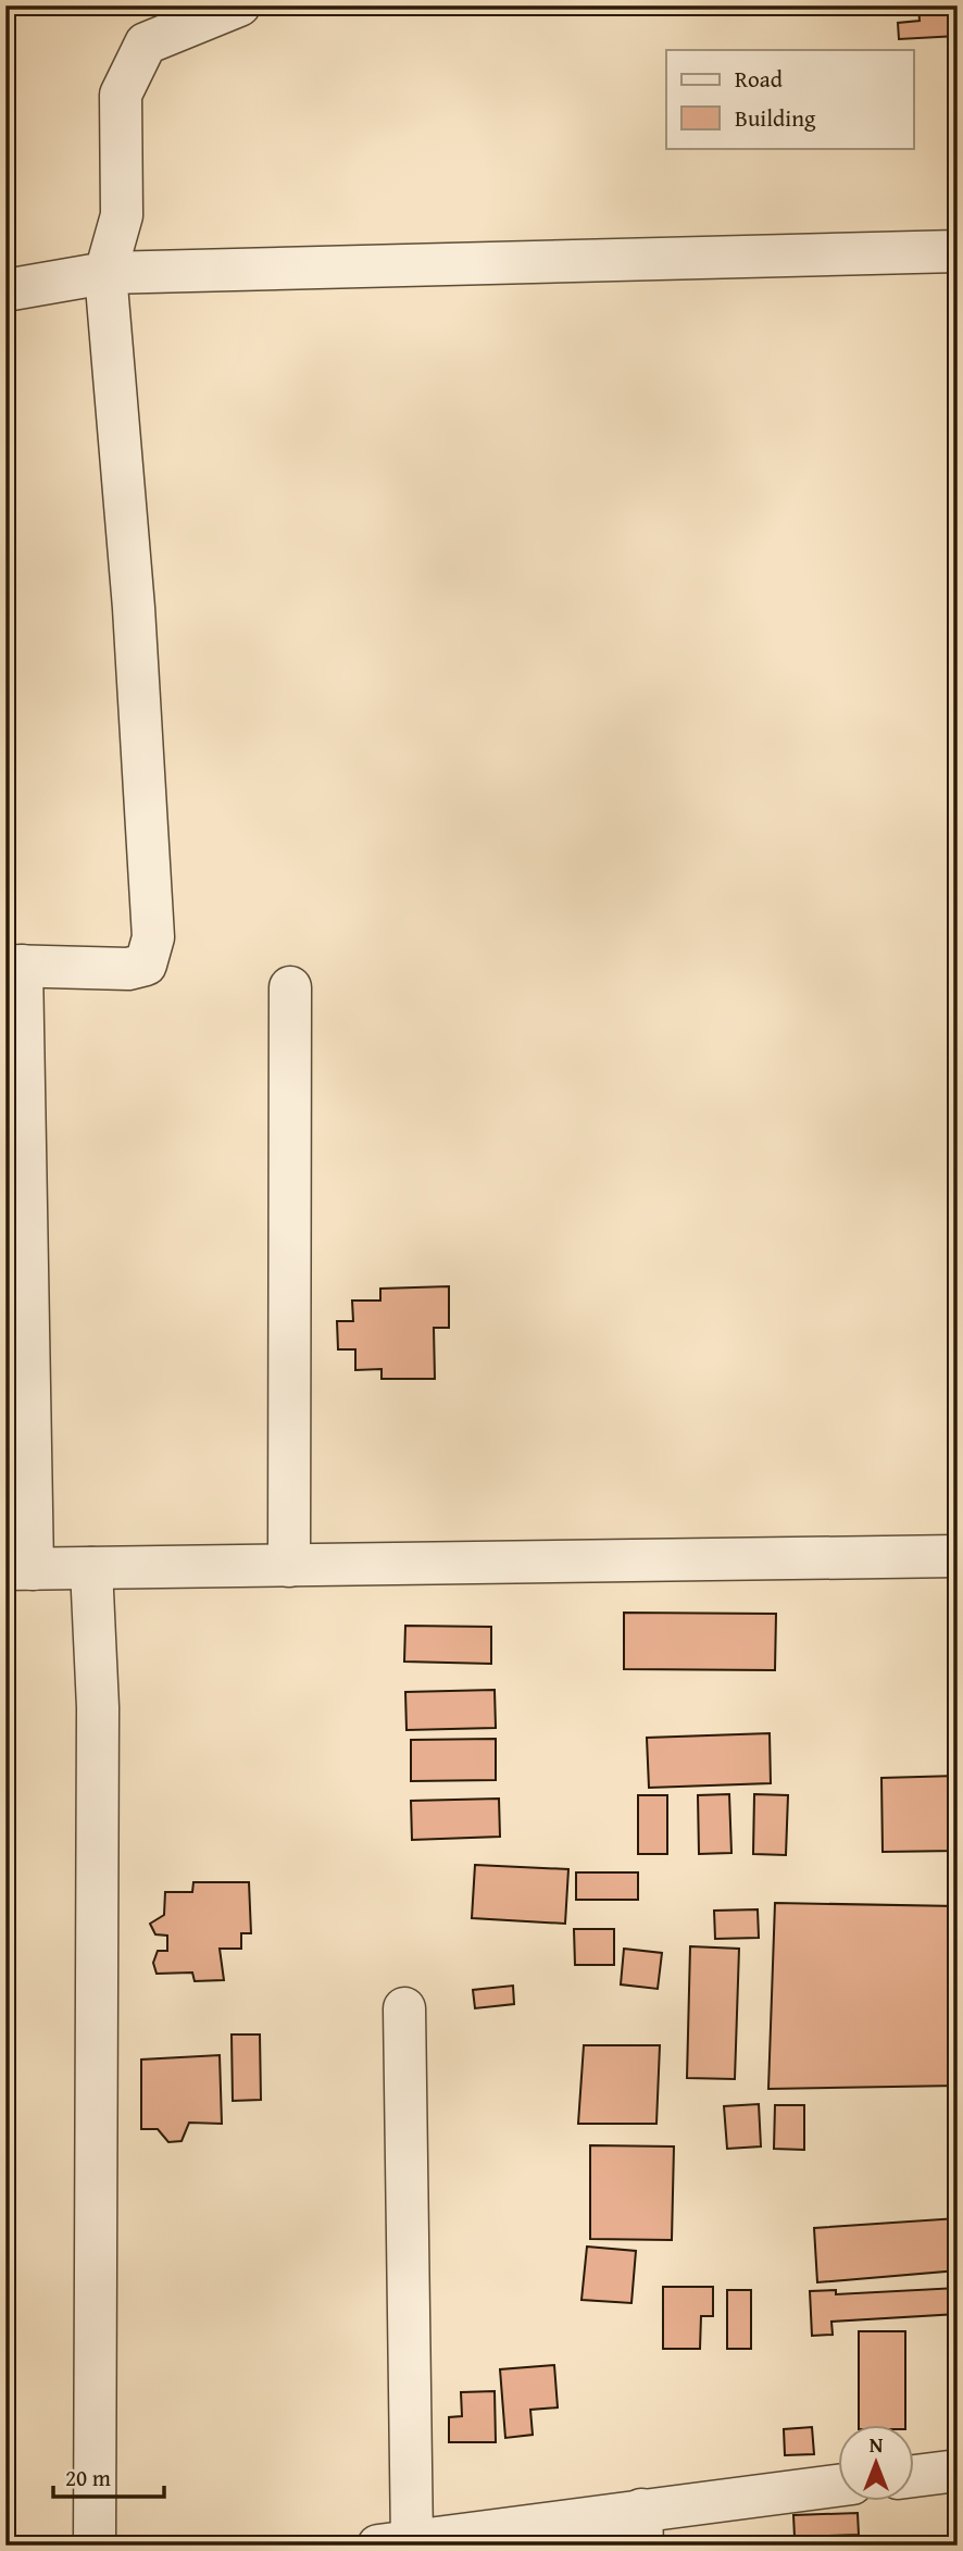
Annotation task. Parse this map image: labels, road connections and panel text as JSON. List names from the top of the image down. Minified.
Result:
{"legend":["Road","Building"],"scale_bar":"20 m","north":"top"}
